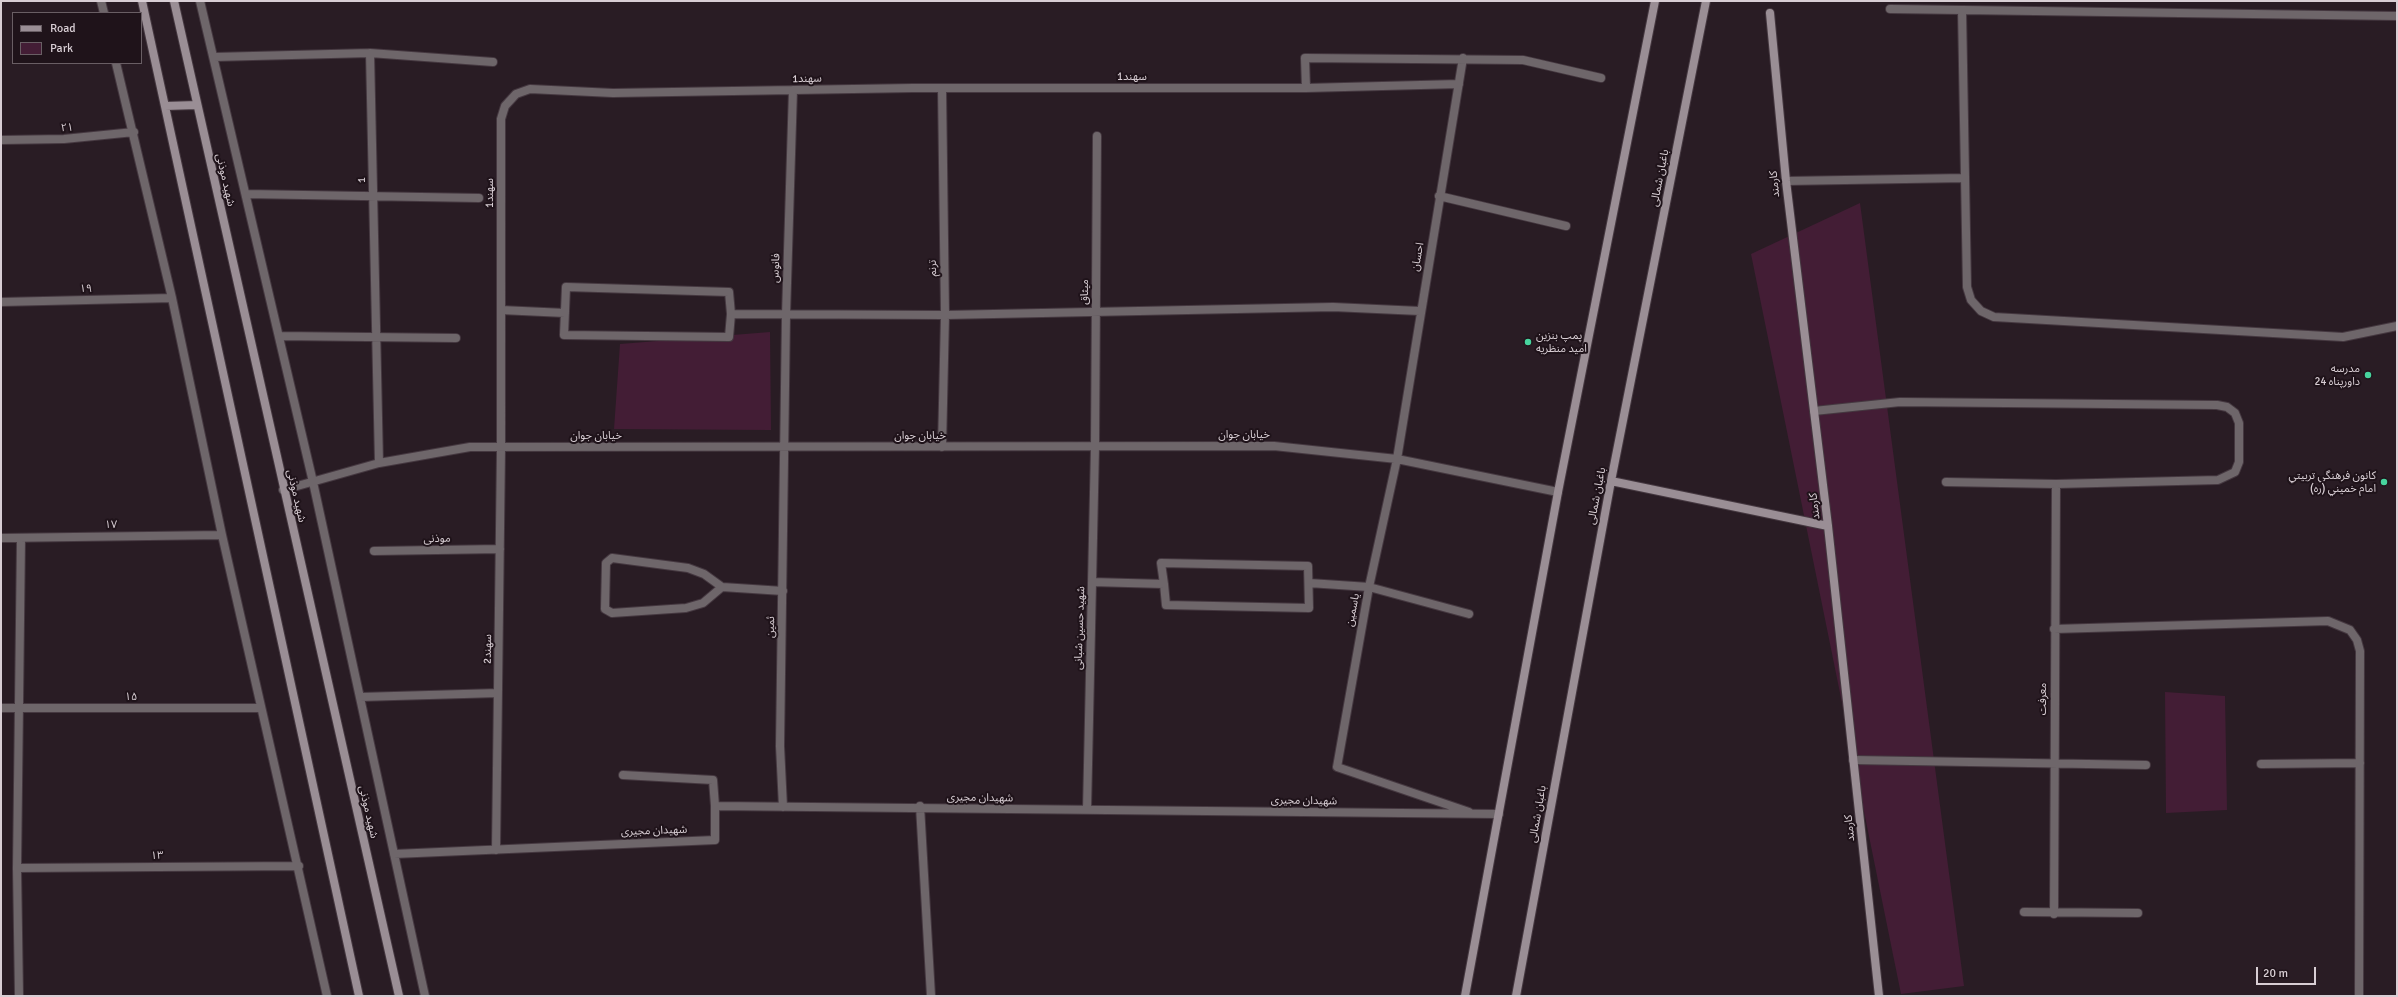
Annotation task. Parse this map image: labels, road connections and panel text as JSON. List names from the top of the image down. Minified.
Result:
{"streets":{"main road":["باغبان شمالی","شهید موذنی","کارمند"],"street":["1سهند","۲۱","1","احسان","فانوس","ترنم","۱۹","میثاق","خیابان جوان","۱۷","موذنی","یاسمین","ثمین","شهید حسین شبانی","2سهند","۱۵","معرفت","شهیدان مجیری","۱۳"]},"crossings":[["1سهند","احسان"],["1سهند","فانوس"],["1سهند","ترنم"],["1سهند","خیابان جوان"],["1سهند","2سهند"],["شهید موذنی","خیابان جوان"],["1","خیابان جوان"],["احسان","خیابان جوان"],["احسان","یاسمین"],["فانوس","خیابان جوان"],["فانوس","ثمین"],["ترنم","خیابان جوان"],["میثاق","خیابان جوان"],["میثاق","شهید حسین شبانی"],["خیابان جوان","یاسمین"],["خیابان جوان","ثمین"],["خیابان جوان","شهید حسین شبانی"],["خیابان جوان","2سهند"],["موذنی","2سهند"],["یاسمین","شهیدان مجیری"],["ثمین","شهیدان مجیری"],["شهید حسین شبانی","شهیدان مجیری"],["2سهند","شهیدان مجیری"]],"places":["پمپ بنزین امید منظریه","مدرسه داورپناه 24","كانون فرهنگي تربيتي امام خميني (ره)"],"legend":["Road","Park"],"scale_bar":"20 m"}
